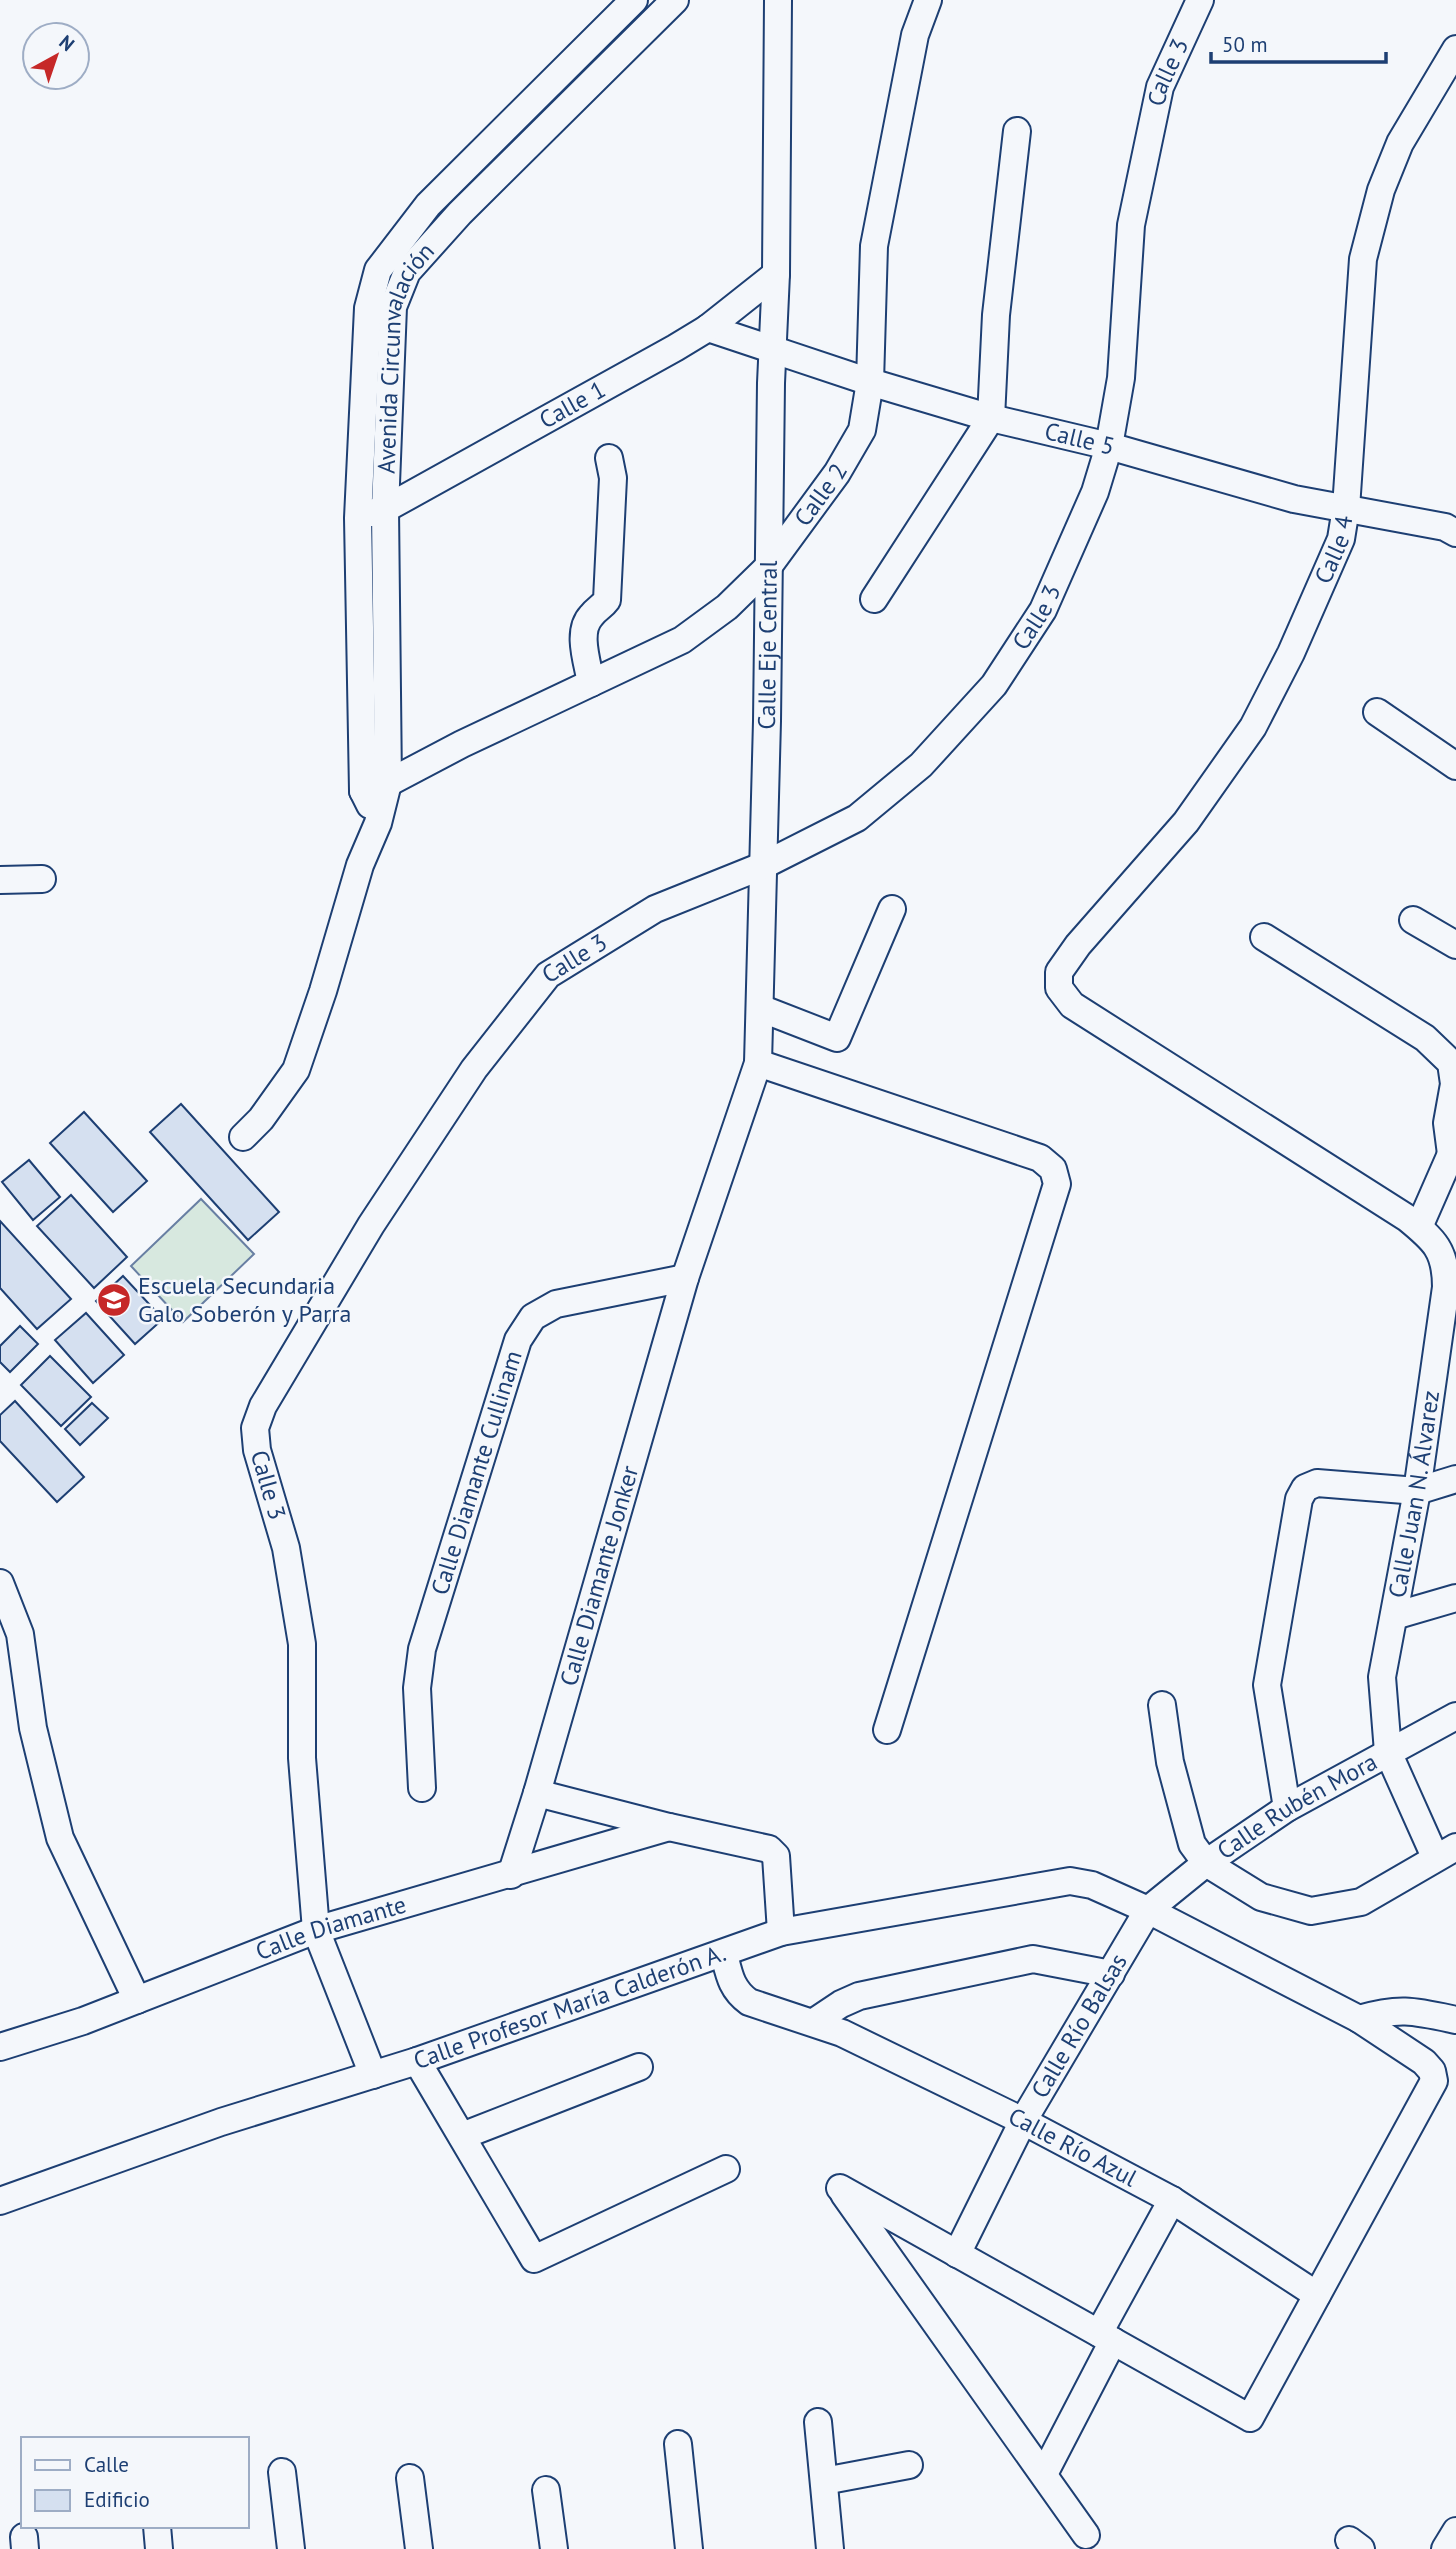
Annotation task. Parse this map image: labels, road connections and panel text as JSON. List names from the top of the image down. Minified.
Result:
{"streets":{"street":["Calle 3","Avenida Circunvalación","Calle 1","Calle 5","Calle 2","Calle 4","Calle Eje Central","Calle Diamante Cullinam","Calle Juan N. Álvarez","Calle Diamante Jonker","Calle Rubén Mora","Calle Diamante","Calle Profesor María Calderón A.","Calle Río Balsas","Calle Río Azul"]},"crossings":[["Calle 3","Calle 5"],["Calle 3","Calle Eje Central"],["Calle 3","Calle Diamante"],["Calle 3","Calle Profesor María Calderón A."],["Avenida Circunvalación","Calle 1"],["Avenida Circunvalación","Calle 2"],["Calle 1","Calle 5"],["Calle 1","Calle Eje Central"],["Calle 5","Calle 2"],["Calle 5","Calle 4"],["Calle 5","Calle Eje Central"],["Calle 2","Calle Eje Central"],["Calle 4","Calle Juan N. Álvarez"],["Calle Eje Central","Calle Diamante Cullinam"],["Calle Eje Central","Calle Diamante Jonker"],["Calle Diamante Cullinam","Calle Diamante Jonker"],["Calle Juan N. Álvarez","Calle Rubén Mora"],["Calle Diamante Jonker","Calle Diamante"],["Calle Rubén Mora","Calle Profesor María Calderón A."],["Calle Rubén Mora","Calle Río Balsas"],["Calle Profesor María Calderón A.","Calle Río Balsas"],["Calle Profesor María Calderón A.","Calle Río Azul"],["Calle Río Balsas","Calle Río Azul"]],"places":{"school or university":["Escuela Secundaria Galo Soberón y Parra"]},"legend":["Calle","Edificio"],"scale_bar":"50 m","north":"top right"}
